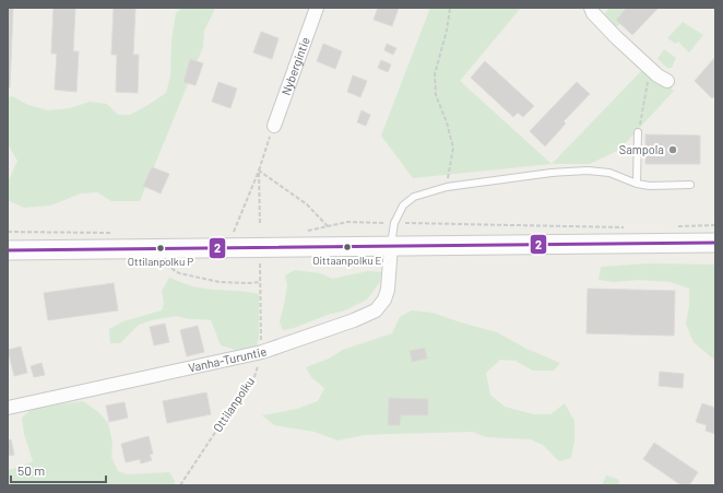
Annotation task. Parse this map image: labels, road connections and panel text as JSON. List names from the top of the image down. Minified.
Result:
{"streets":{"street":["Nybergintie","Vanha-Turuntie"],"path":["Ottilanpolku"]},"crossings":[["Vanha-Turuntie","Ottilanpolku"]],"places":["Sampola","Oittaanpolku E","Ottilanpolku P"],"lines":["transit line 2"],"scale_bar":"50 m"}
